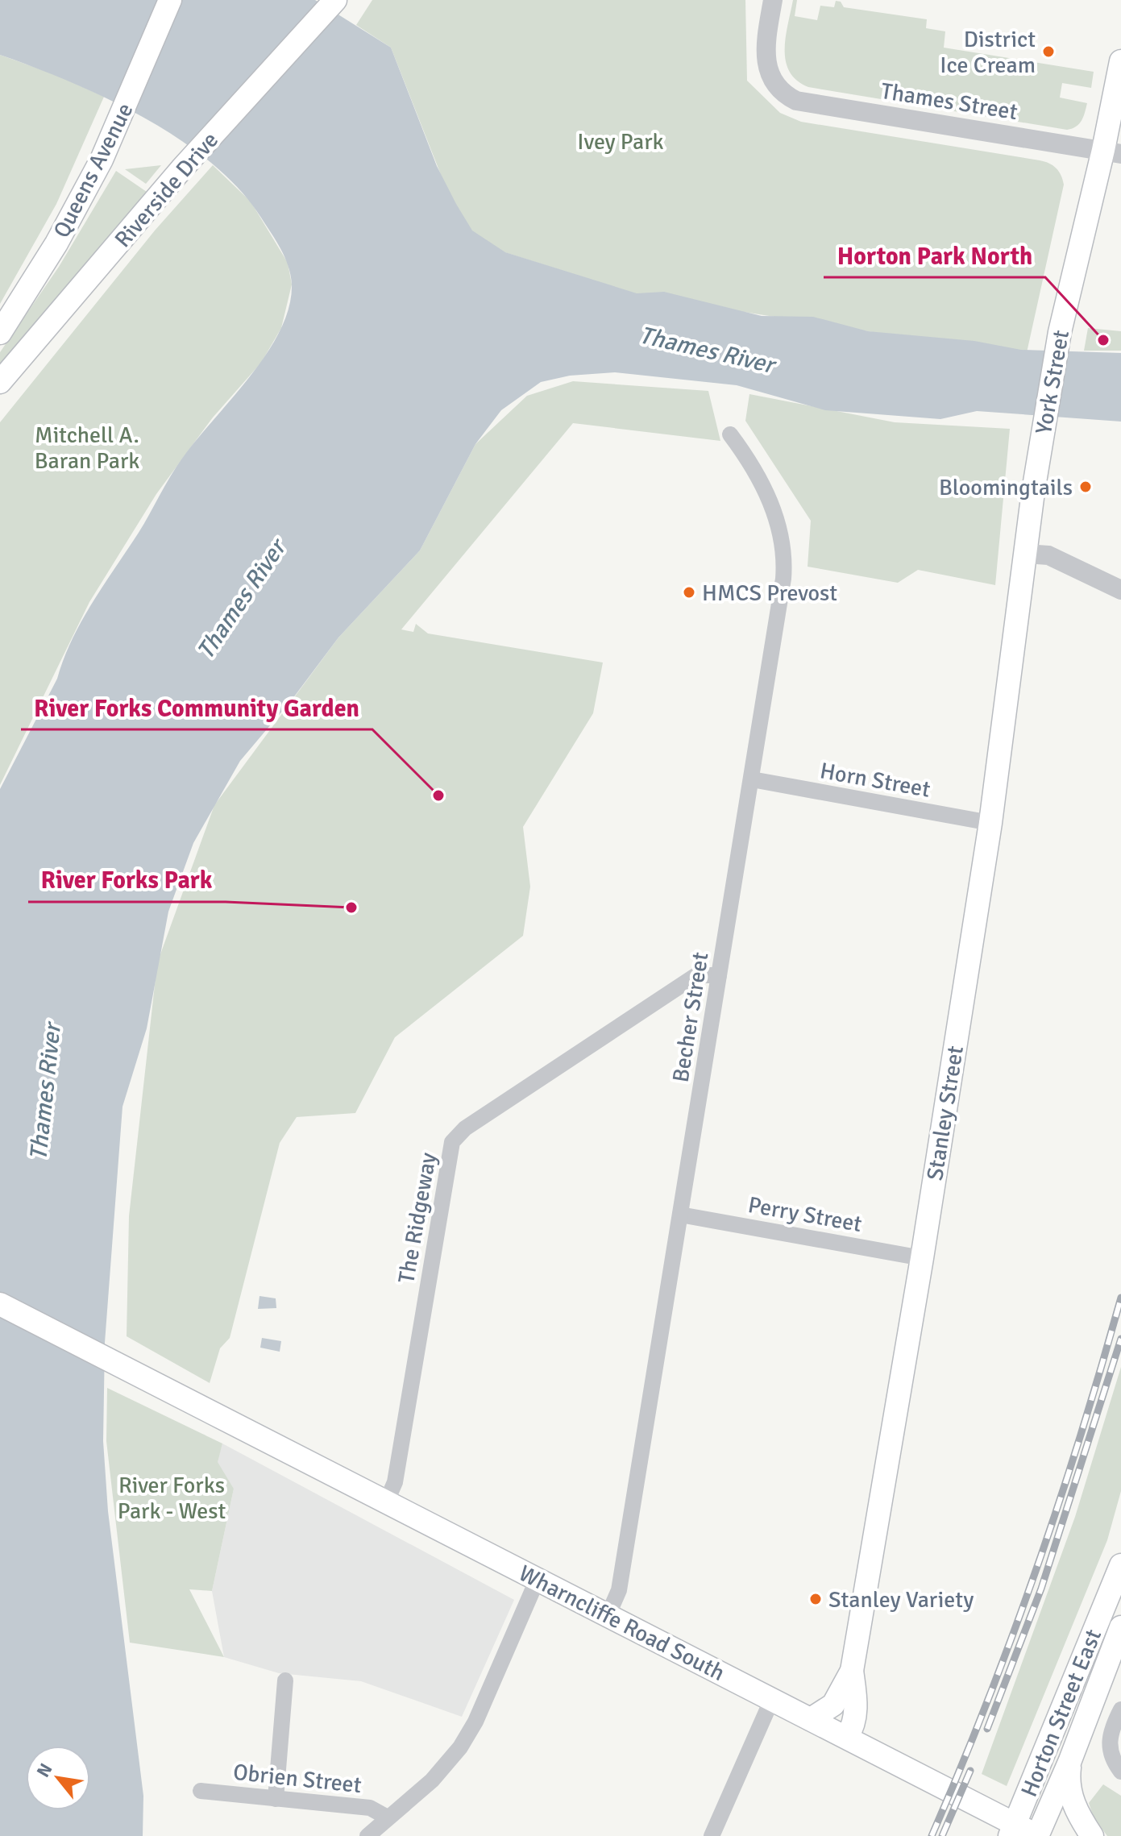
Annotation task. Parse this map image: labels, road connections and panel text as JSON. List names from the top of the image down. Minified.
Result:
{"streets":{"main road":["Queens Avenue","Riverside Drive","York Street","Stanley Street","Wharncliffe Road South","Horton Street East"],"street":["Thames Street","Horn Street","Becher Street","Perry Street","The Ridgeway","Obrien Street"]},"crossings":[["Thames Street","York Street"],["York Street","Stanley Street"],["Horn Street","Becher Street"],["Horn Street","Stanley Street"],["Becher Street","Perry Street"],["Becher Street","The Ridgeway"],["Becher Street","Wharncliffe Road South"],["Stanley Street","Perry Street"],["Stanley Street","Wharncliffe Road South"],["The Ridgeway","Wharncliffe Road South"],["Wharncliffe Road South","Horton Street East"]],"water":["Thames River"],"parks":["Ivey Park","Mitchell A. Baran Park","River Forks Park - West"],"places":["District Ice Cream","Horton Park North","Bloomingtails","HMCS Prevost","River Forks Community Garden","River Forks Park","Stanley Variety"],"north":"top left"}
